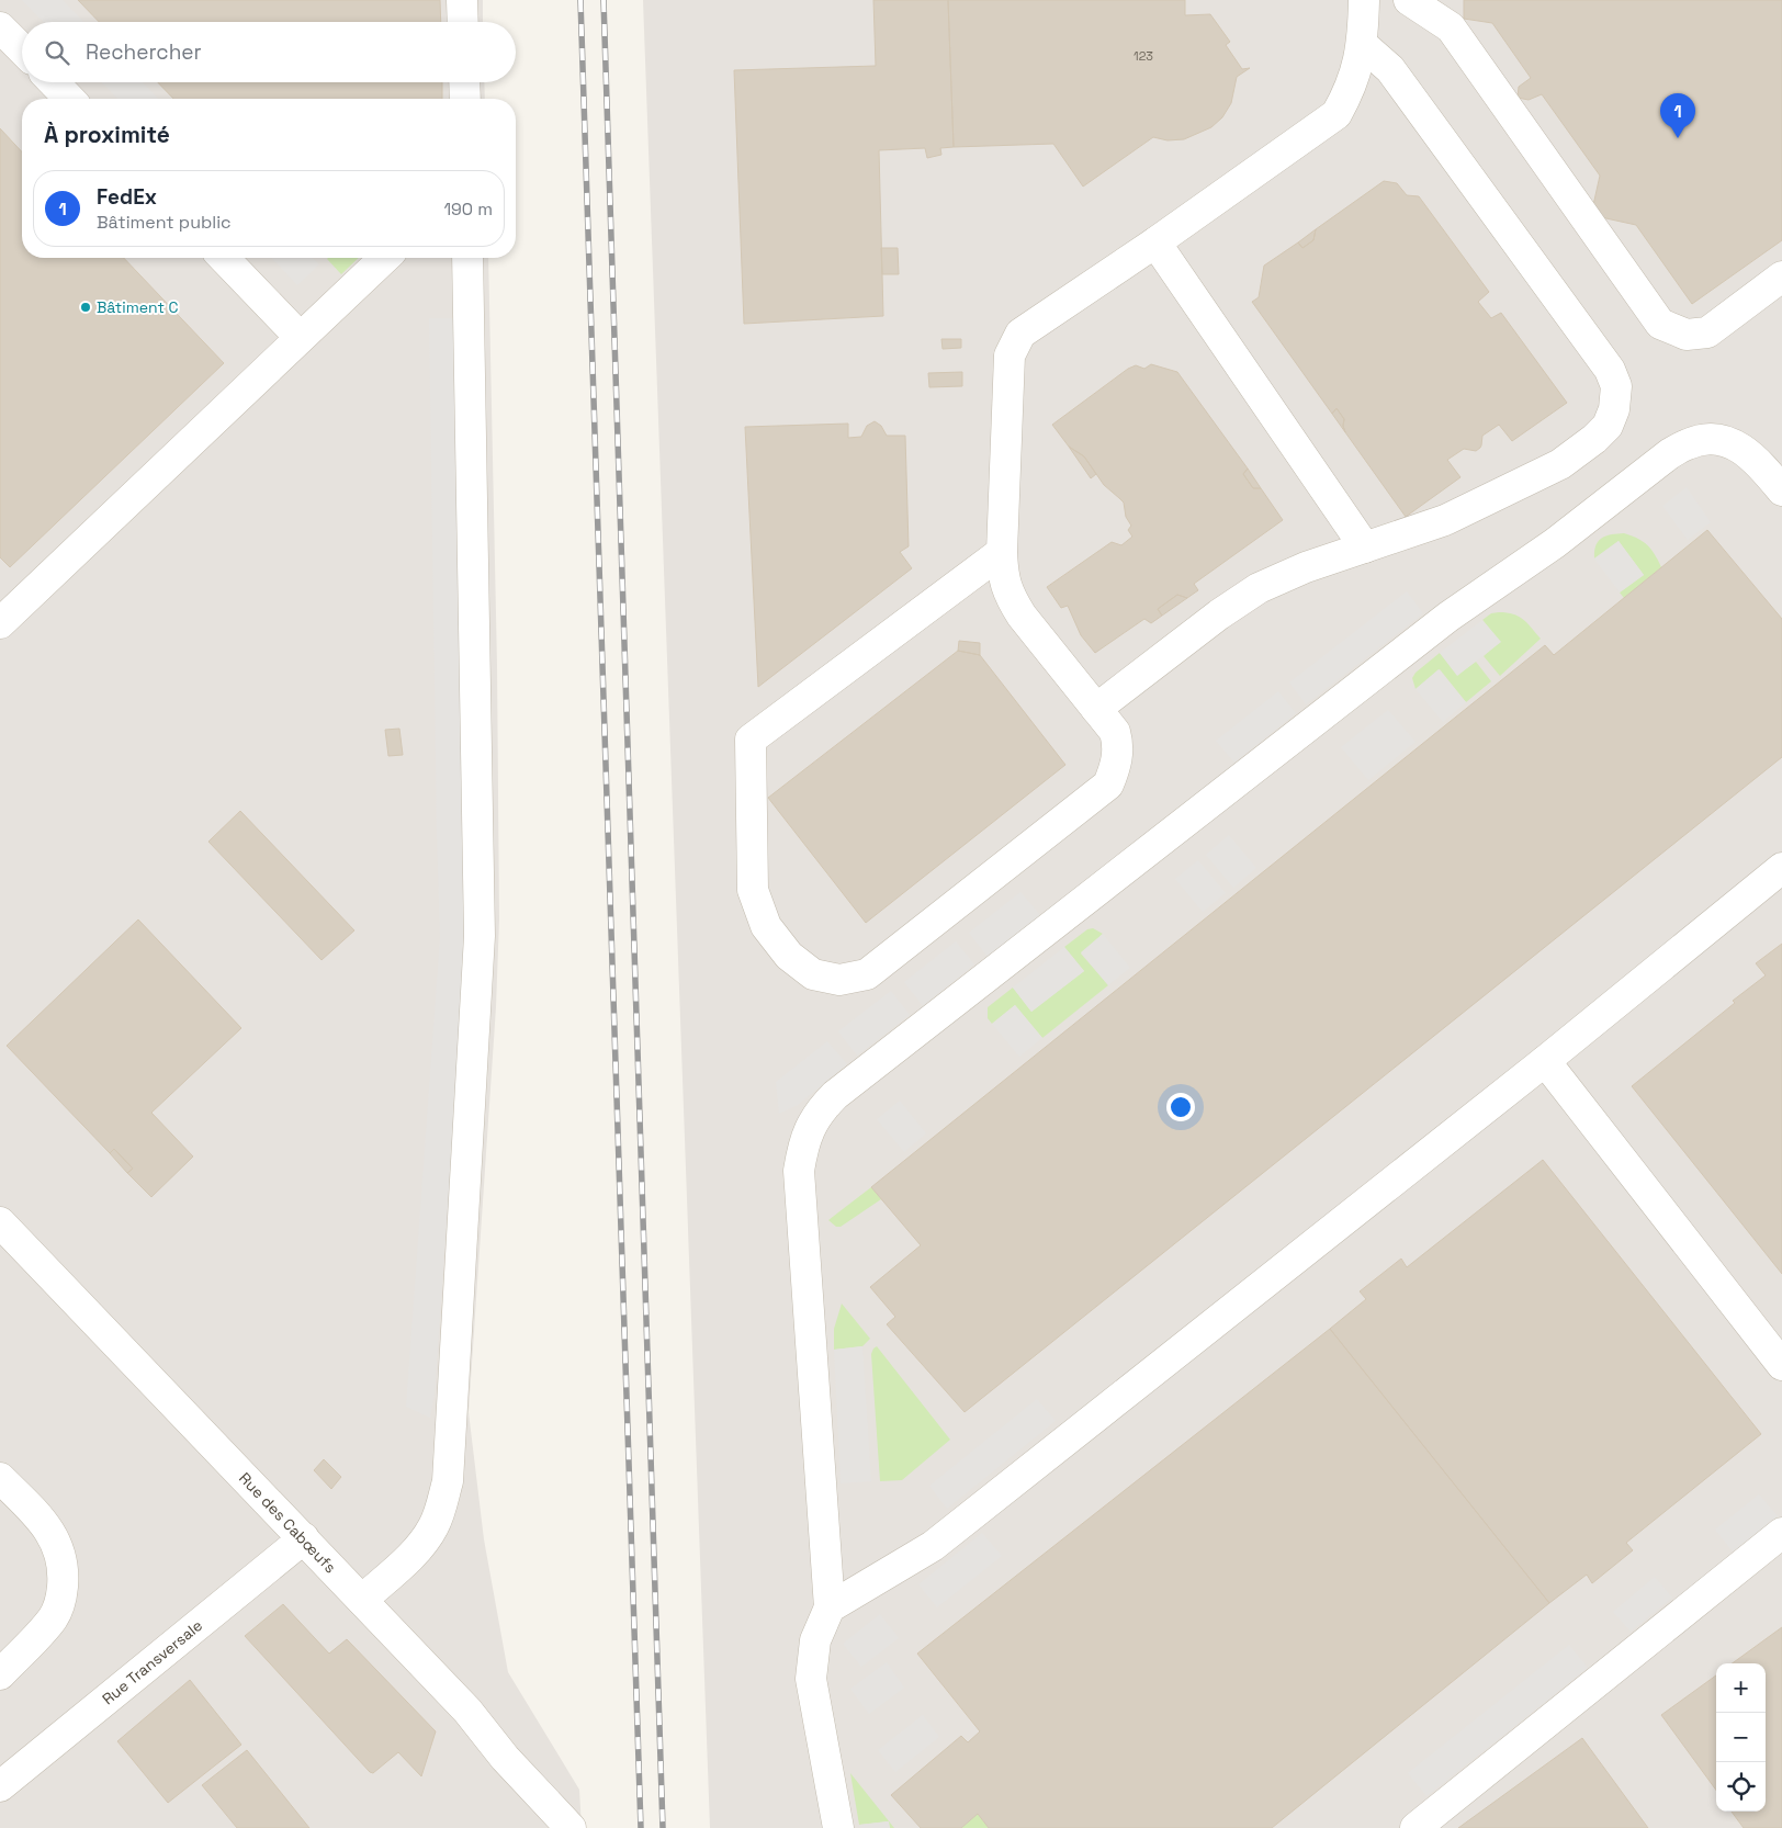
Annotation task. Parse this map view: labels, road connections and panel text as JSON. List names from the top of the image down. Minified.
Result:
{"streets":{"street":["Rue des Cabœufs","Rue Transversale"]},"crossings":[["Rue des Cabœufs","Rue Transversale"]],"places":["Bâtiment C"],"house_numbers":["123"],"page":{"search":"Rechercher","pins":"1","heading":"À proximité","list":[{"mark":"1","name":"FedEx","note":"Bâtiment public","value":"190 m"}],"map_buttons":["+","−"]}}
